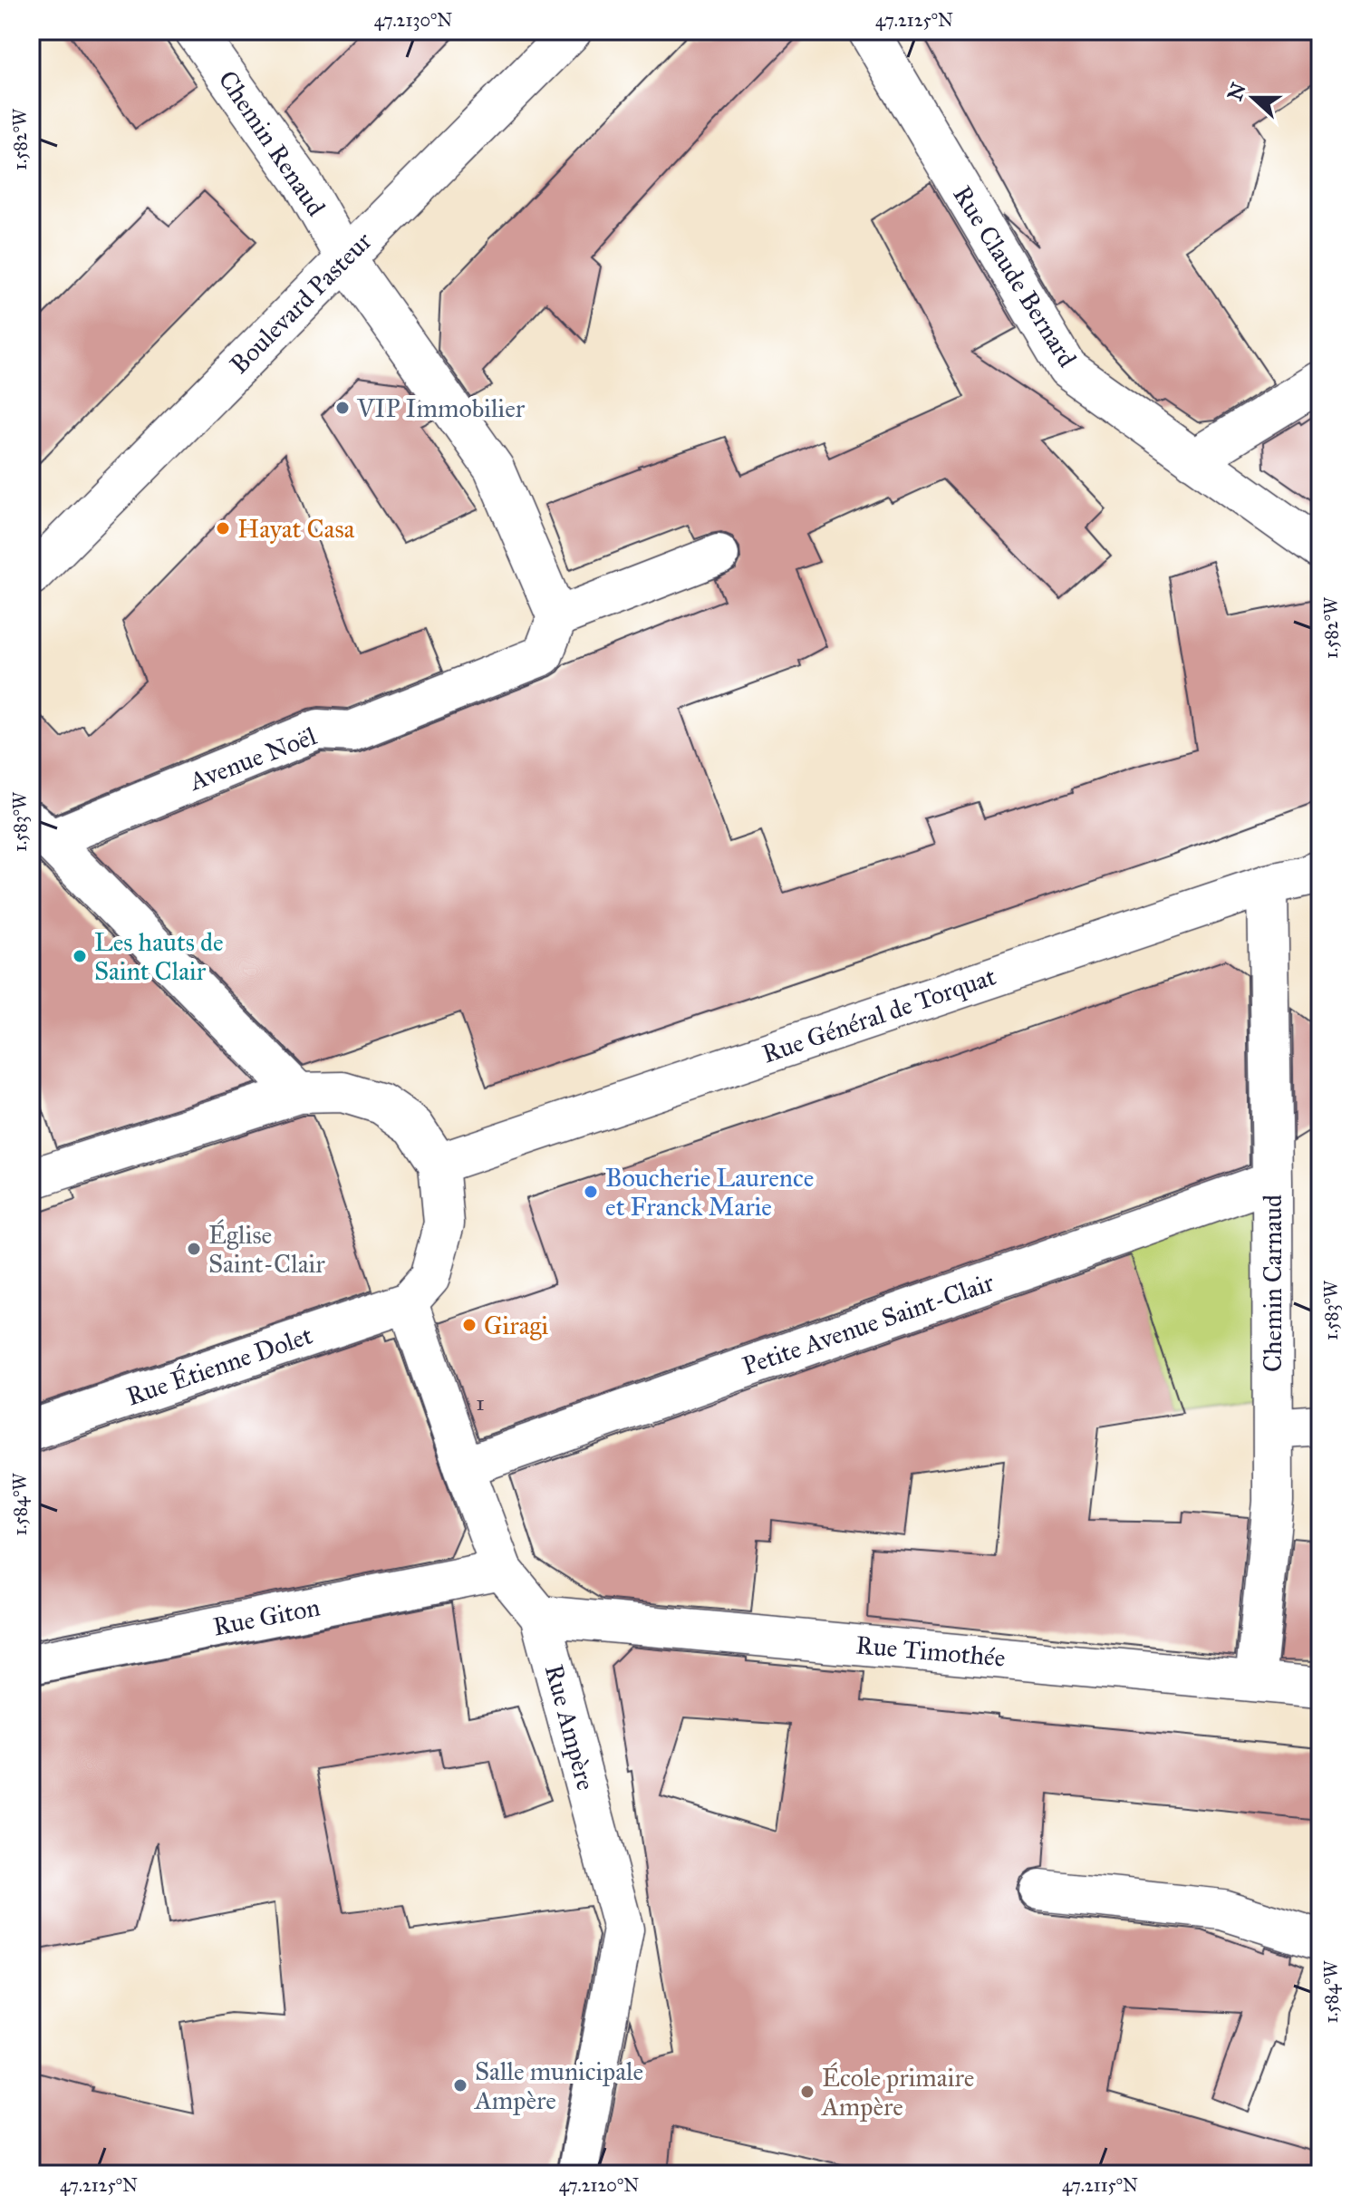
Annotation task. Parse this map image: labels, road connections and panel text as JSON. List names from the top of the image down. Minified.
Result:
{"streets":{"street":["Chemin Renaud","Rue Claude Bernard","Boulevard Pasteur","Avenue Noël","Rue Général de Torquat","Chemin Carnaud","Petite Avenue Saint-Clair","Rue Étienne Dolet","Rue Giton","Rue Timothée","Rue Ampère"]},"crossings":[["Chemin Renaud","Boulevard Pasteur"],["Rue Général de Torquat","Chemin Carnaud"],["Chemin Carnaud","Petite Avenue Saint-Clair"],["Chemin Carnaud","Rue Timothée"],["Petite Avenue Saint-Clair","Rue Ampère"],["Rue Étienne Dolet","Rue Ampère"],["Rue Giton","Rue Ampère"],["Rue Timothée","Rue Ampère"]],"places":["VIP Immobilier","Hayat Casa","Les hauts de Saint Clair","Boucherie Laurence et Franck Marie","Église Saint-Clair","Giragi","Salle municipale Ampère","École primaire Ampère"],"house_numbers":["1"],"north":"left","coordinates":["47.2130°N","47.2125°N","1.582°W","1.583°W","1.584°W","47.2120°N","47.2115°N"]}
